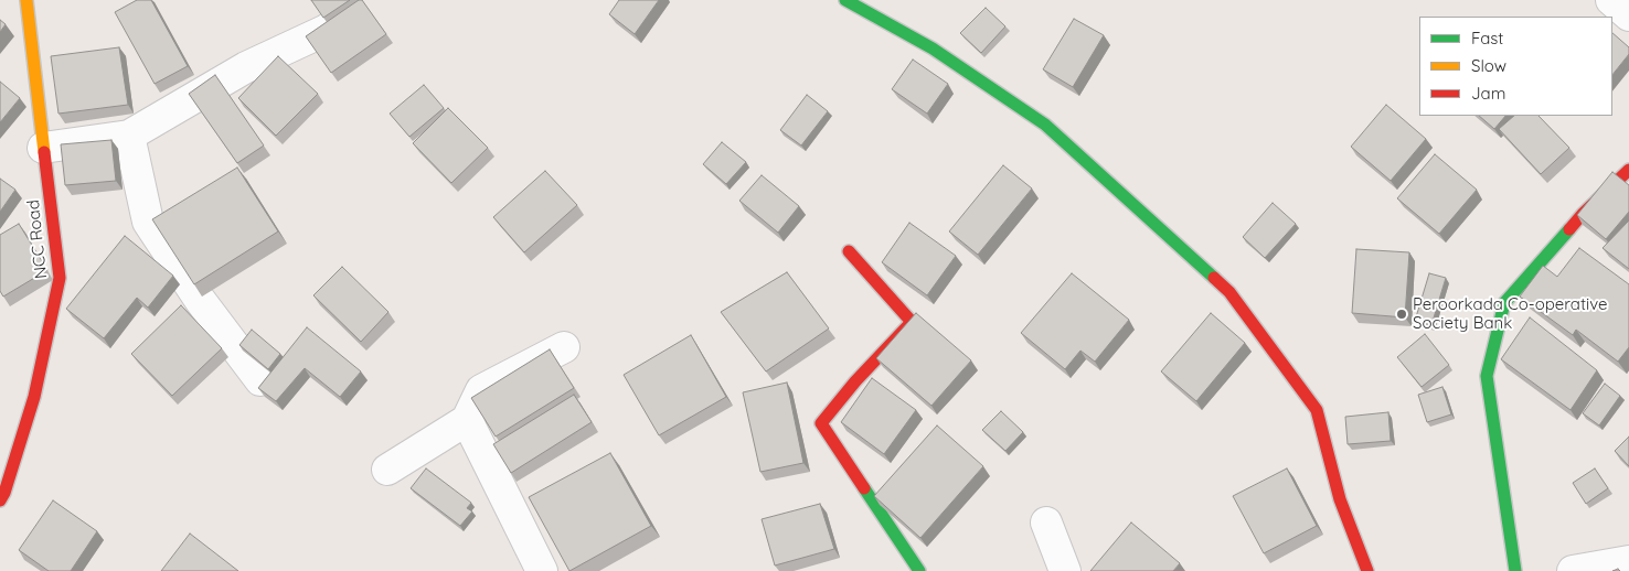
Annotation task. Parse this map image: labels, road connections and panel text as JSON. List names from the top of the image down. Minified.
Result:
{"streets":{"street":["NCC Road"]},"places":["Peroorkada Co-operative Society Bank"],"legend":["Fast","Slow","Jam"]}
